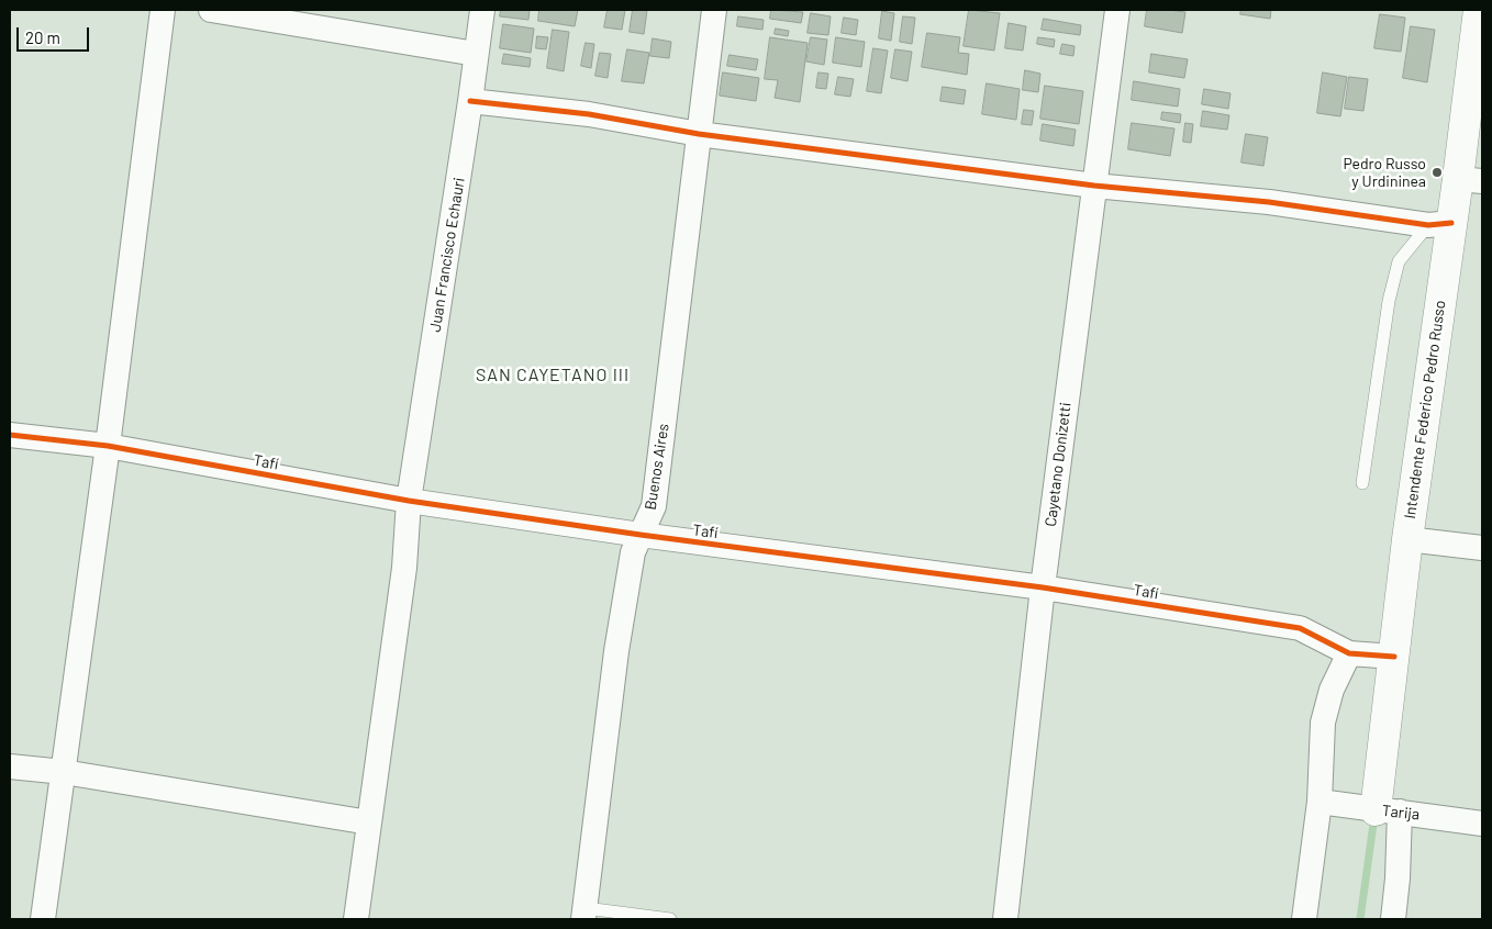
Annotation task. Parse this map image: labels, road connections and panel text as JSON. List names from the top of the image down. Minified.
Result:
{"streets":{"street":["Juan Francisco Echauri","Intendente Federico Pedro Russo","Tafí","Cayetano Donizetti","Buenos Aires","Tarija"]},"crossings":[["Juan Francisco Echauri","Tafí"],["Intendente Federico Pedro Russo","Tafí"],["Intendente Federico Pedro Russo","Tarija"],["Tafí","Cayetano Donizetti"],["Tafí","Buenos Aires"]],"districts":["SAN CAYETANO III"],"places":["Pedro Russo y Urdininea"],"scale_bar":"20 m"}
